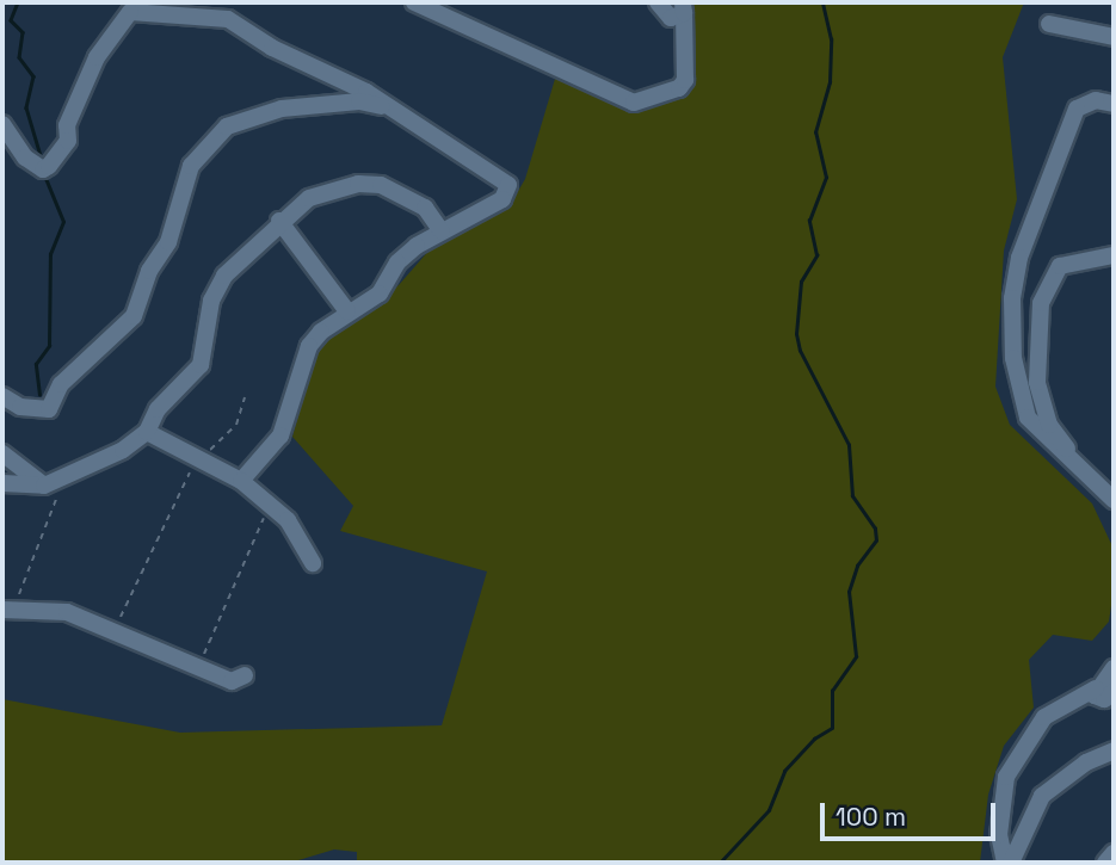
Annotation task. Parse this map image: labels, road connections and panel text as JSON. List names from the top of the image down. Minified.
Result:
{"scale_bar":"100 m"}
